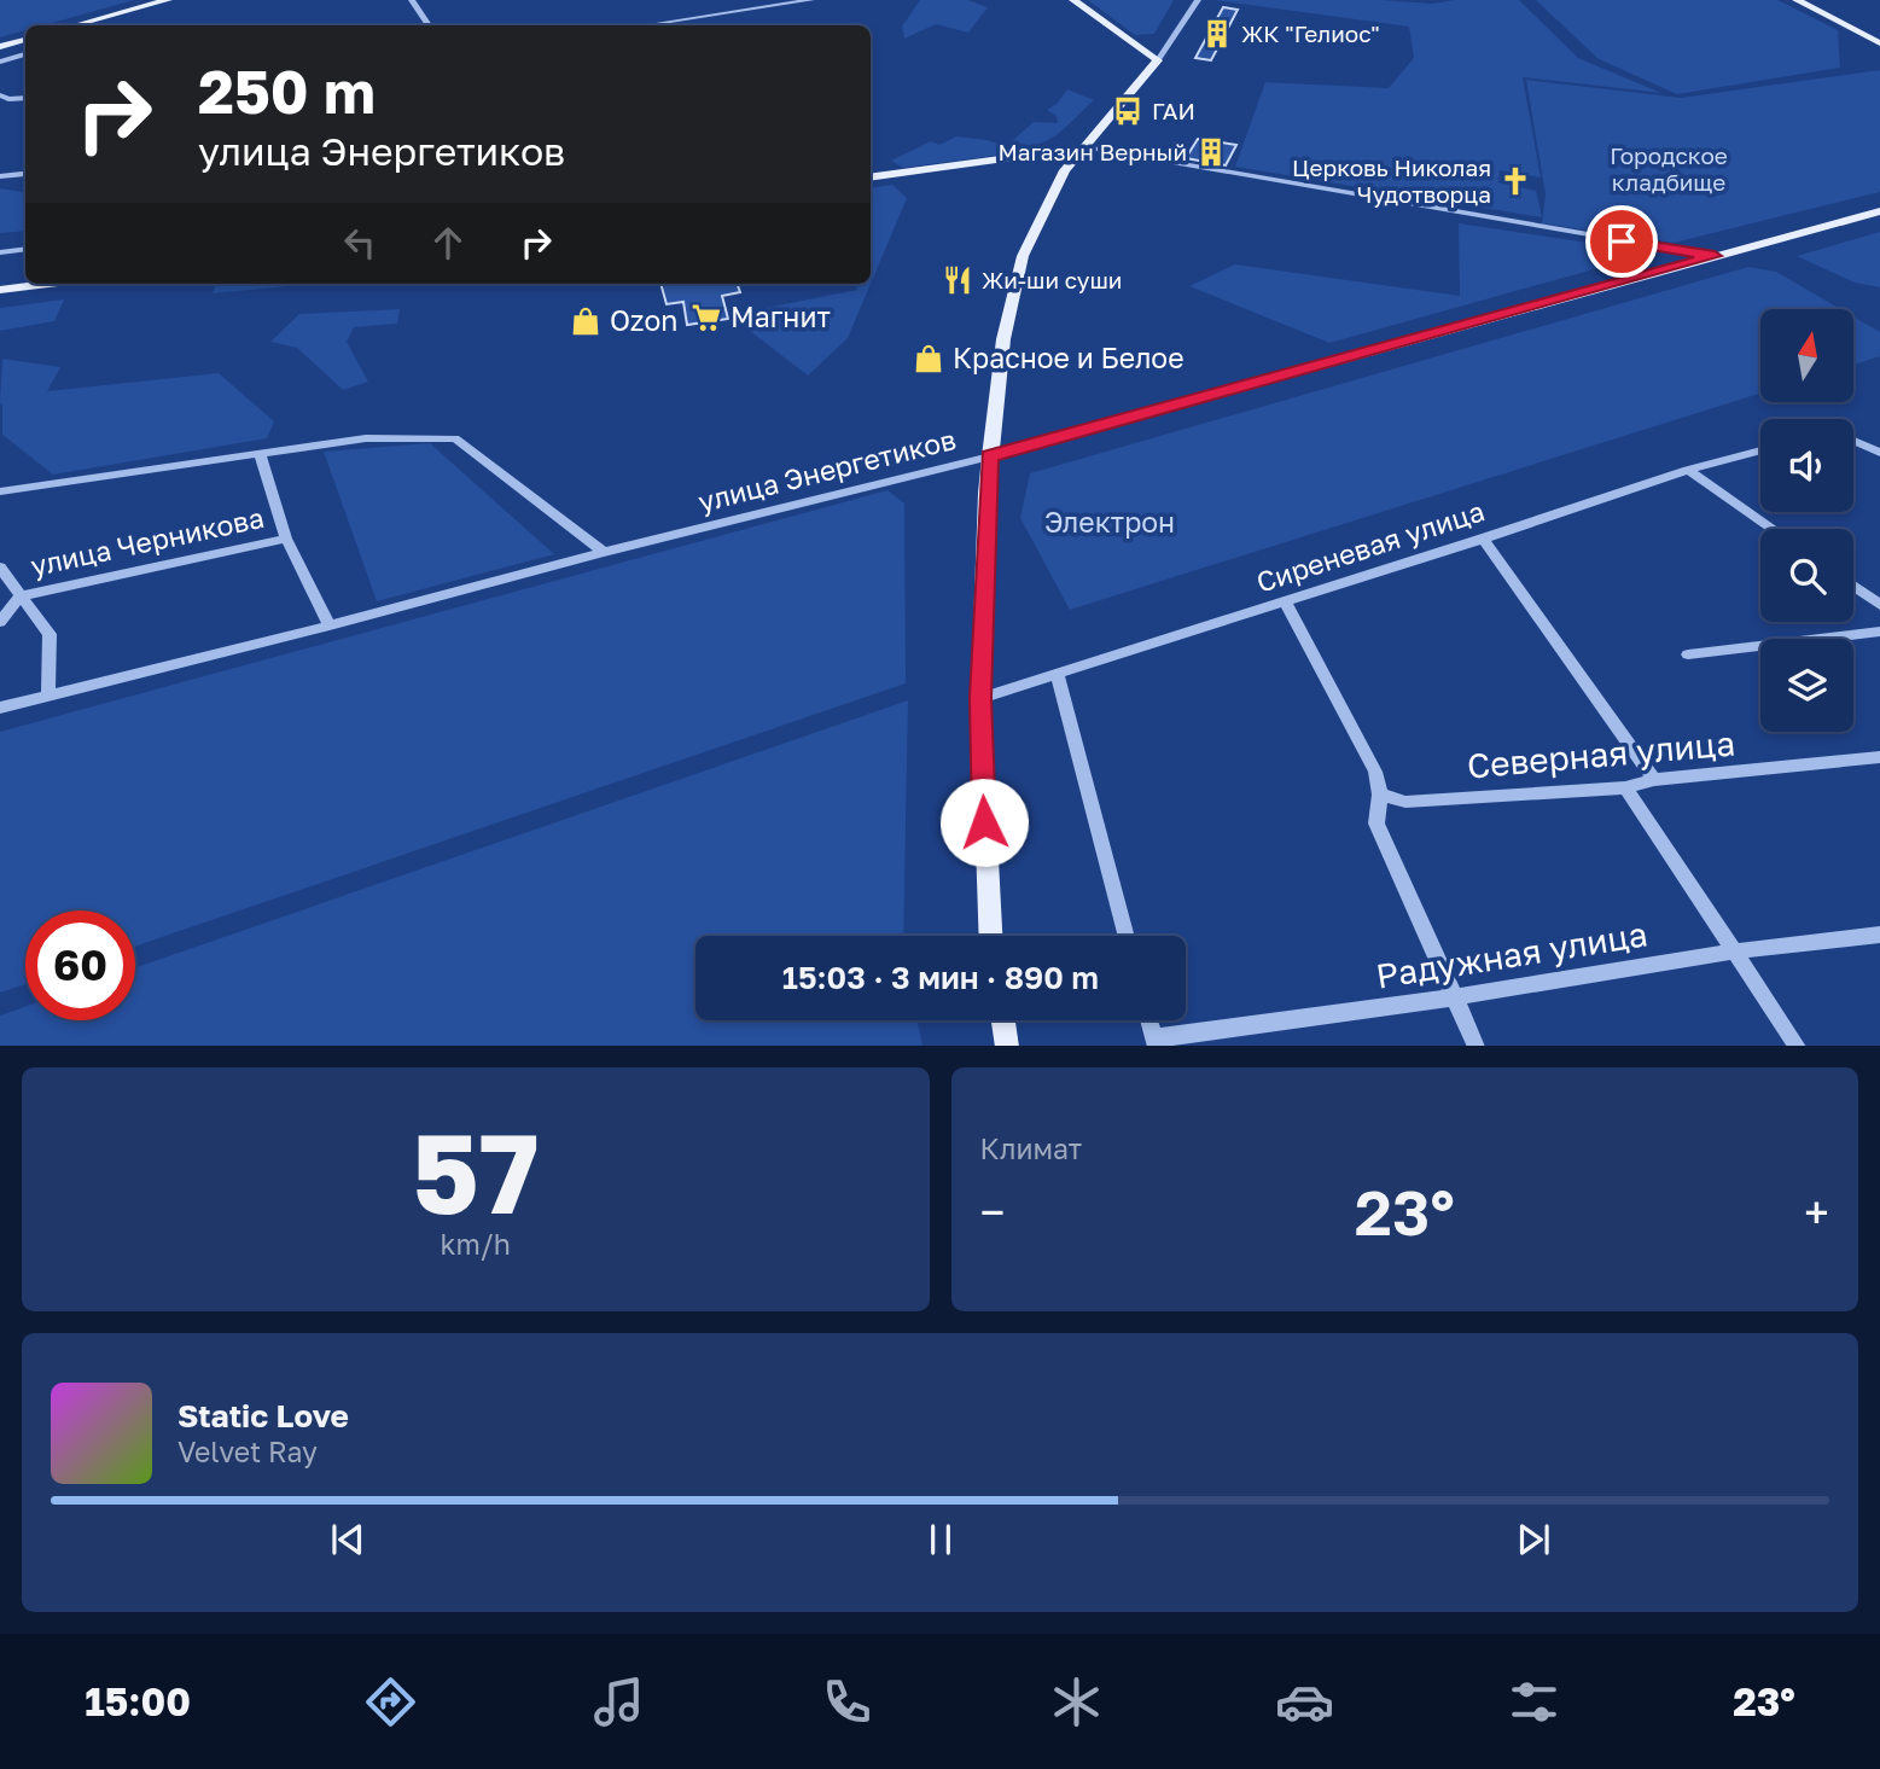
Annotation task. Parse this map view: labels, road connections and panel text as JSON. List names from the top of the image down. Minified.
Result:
{"streets":{"main road":["улица Энергетиков"],"street":["улица Черникова","Сиреневая улица","Северная улица","Радужная улица"]},"crossings":[["улица Энергетиков","улица Черникова"]],"parks":["Городское кладбище","Электрон"],"places":{"building":["ЖК \"Гелиос\"","Магазин Верный"],"bus stop":["ГАИ"],"church":["Церковь Николая Чудотворца"],"restaurant":["Жи-ши суши"],"supermarket":["Магнит"],"shop":["Ozon","Красное и Белое"]},"north":"top","page":{"turn":["250 m","улица Энергетиков"],"limit":"60","trip":"15:03 · 3 мин · 890 m","tile":[["57","km/h"],"Климат"],"heat":["−","23°","+"],"song":["Static Love","Velvet Ray"],"tabs":["15:00","23°"]}}
